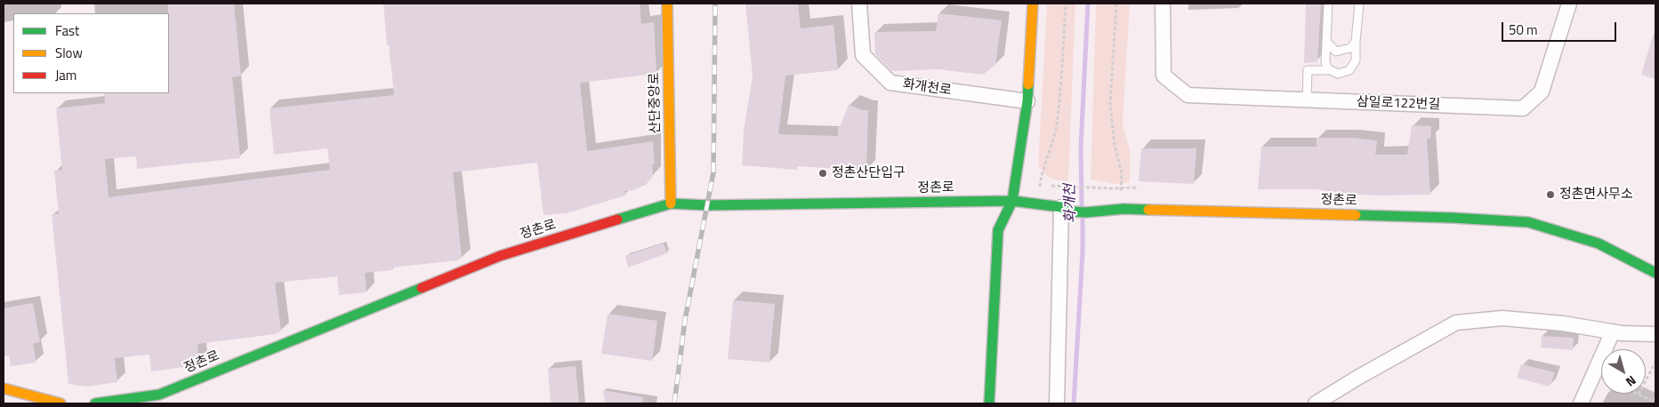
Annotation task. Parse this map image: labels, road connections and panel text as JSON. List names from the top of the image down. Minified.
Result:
{"streets":{"main road":["산단중앙로","정촌로"],"street":["화개천로","삼일로122번길"]},"crossings":[["산단중앙로","정촌로"]],"water":["화개천"],"places":["정촌산단입구","정촌면사무소"],"legend":["Fast","Slow","Jam"],"scale_bar":"50 m","north":"bottom right"}
